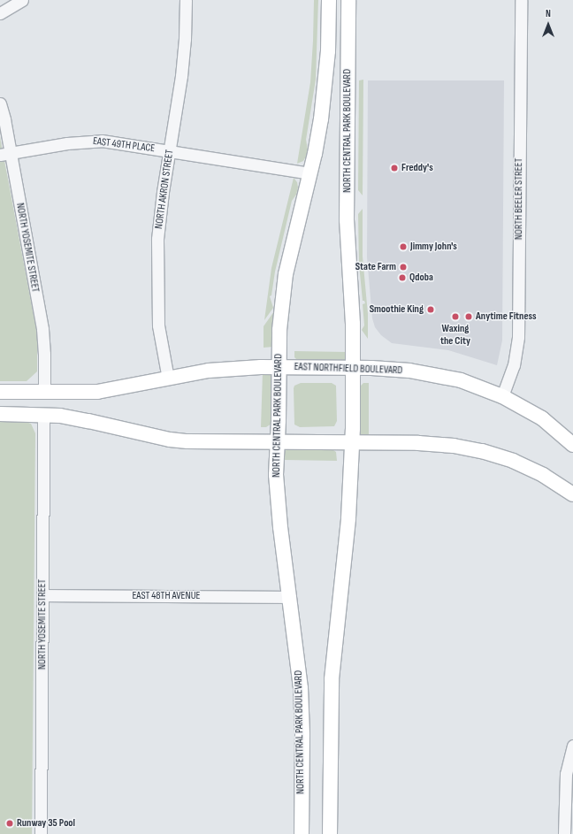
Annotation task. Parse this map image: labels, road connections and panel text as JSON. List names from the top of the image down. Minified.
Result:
{"streets":{"main road":["NORTH CENTRAL PARK BOULEVARD","EAST NORTHFIELD BOULEVARD"],"street":["EAST 49TH PLACE","NORTH AKRON STREET","NORTH BEELER STREET","NORTH YOSEMITE STREET","EAST 48TH AVENUE"]},"crossings":[["NORTH CENTRAL PARK BOULEVARD","EAST 49TH PLACE"],["NORTH CENTRAL PARK BOULEVARD","EAST NORTHFIELD BOULEVARD"],["NORTH CENTRAL PARK BOULEVARD","EAST 48TH AVENUE"],["EAST 49TH PLACE","NORTH AKRON STREET"],["EAST 49TH PLACE","NORTH YOSEMITE STREET"],["NORTH AKRON STREET","EAST NORTHFIELD BOULEVARD"],["NORTH BEELER STREET","EAST NORTHFIELD BOULEVARD"],["NORTH YOSEMITE STREET","EAST NORTHFIELD BOULEVARD"],["NORTH YOSEMITE STREET","EAST 48TH AVENUE"]],"places":["Freddy's","Jimmy John's","State Farm","Qdoba","Smoothie King","Waxing the City","Anytime Fitness","Runway 35 Pool"],"north":"top"}
